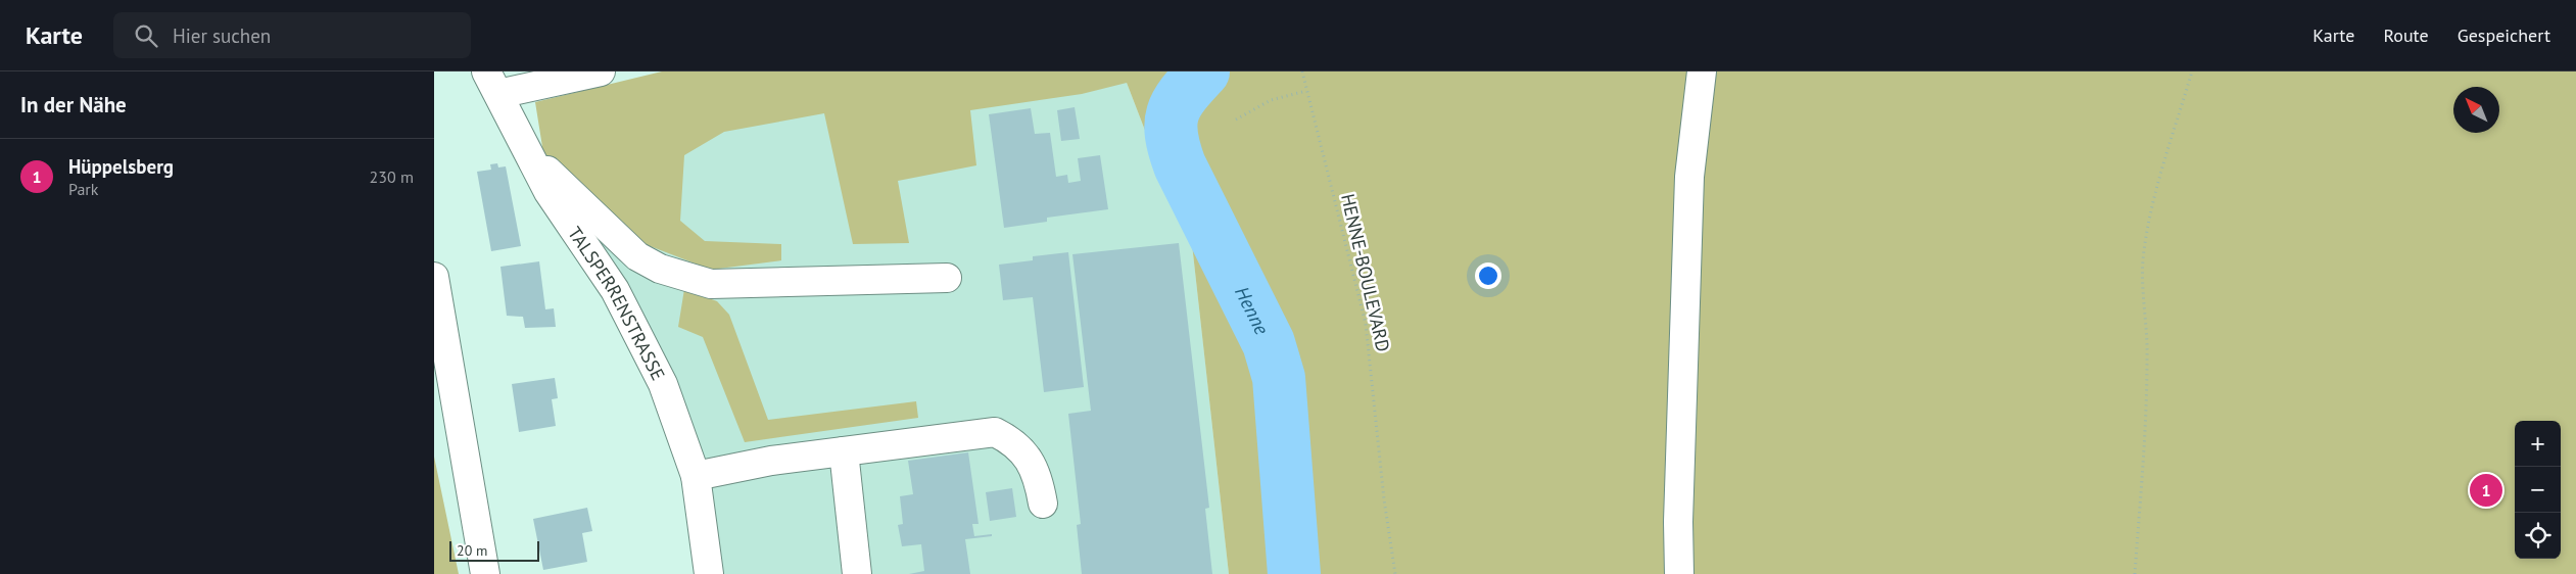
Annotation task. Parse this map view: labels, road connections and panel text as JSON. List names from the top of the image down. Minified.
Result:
{"streets":{"street":["TALSPERRENSTRASSE"],"path":["HENNE-BOULEVARD"]},"water":["Henne"],"scale_bar":"20 m","north":"top left","page":{"header":"Karte","search":"Hier suchen","nav":["Karte","Route","Gespeichert"],"heading":"In der Nähe","list":[{"mark":"1","name":"Hüppelsberg","note":"Park","value":"230 m"}],"map_buttons":["+","−"],"pins":"1","scale":"20 m"}}
